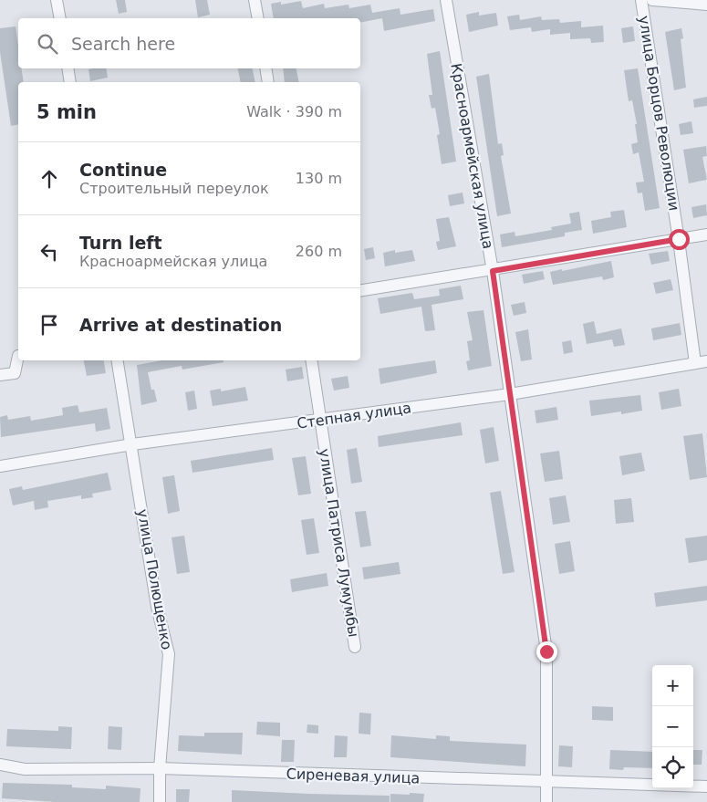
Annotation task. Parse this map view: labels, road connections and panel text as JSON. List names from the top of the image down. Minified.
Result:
{"streets":{"street":["улица Борцов Революции","Красноармейская улица","Степная улица","улица Патриса Лумумбы","улица Полющенко","Сиреневая улица"]},"crossings":[["улица Борцов Революции","Степная улица"],["Красноармейская улица","Степная улица"],["Красноармейская улица","Сиреневая улица"],["Степная улица","улица Патриса Лумумбы"],["Степная улица","улица Полющенко"],["улица Полющенко","Сиреневая улица"]],"page":{"search":"Search here","heading":["5 min","Walk · 390 m"],"list":[["Continue","Строительный переулок","130 m"],["Turn left","Красноармейская улица","260 m"],"Arrive at destination"],"map_buttons":["+","−"]}}
